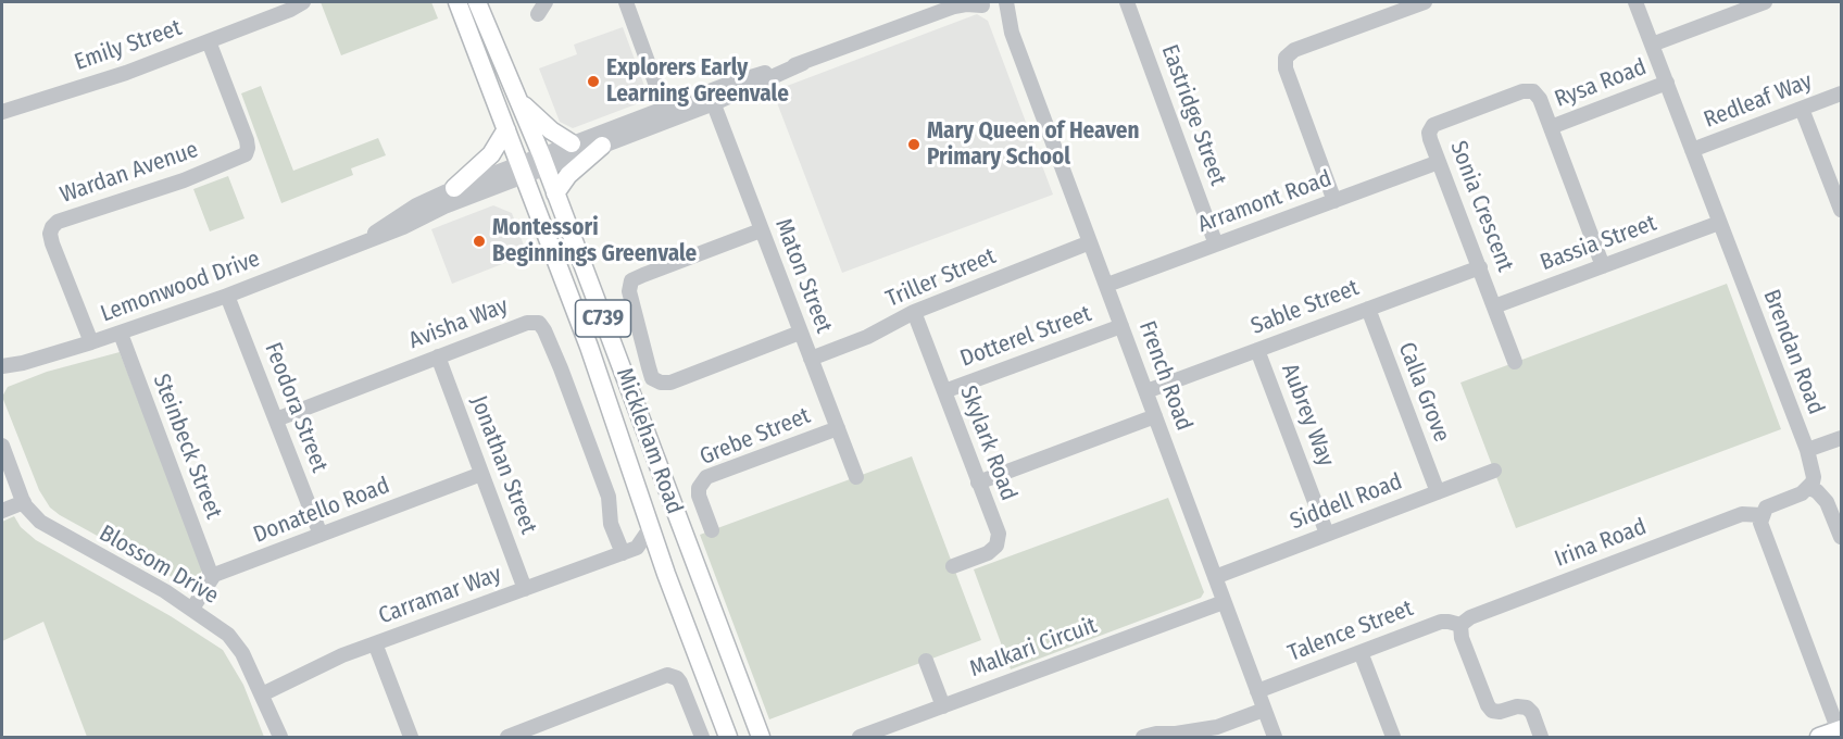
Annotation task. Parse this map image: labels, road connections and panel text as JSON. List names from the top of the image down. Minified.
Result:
{"streets":{"main road":["C739","Mickleham Road"],"street":["Emily Street","Rysa Road","Redleaf Way","Eastridge Street","Wardan Avenue","Arramont Road","Sonia Crescent","Bassia Street","Maton Street","Triller Street","Lemonwood Drive","Sable Street","Avisha Way","Dotterel Street","Brendan Road","French Road","Calla Grove","Feodora Street","Aubrey Way","Grebe Street","Skylark Road","Steinbeck Street","Jonathan Street","Siddell Road","Donatello Road","Irina Road","Blossom Drive","Carramar Way","Talence Street","Malkari Circuit"]},"crossings":[["Emily Street","Wardan Avenue"],["Rysa Road","Sonia Crescent"],["Rysa Road","Brendan Road"],["Redleaf Way","Brendan Road"],["Eastridge Street","Arramont Road"],["Wardan Avenue","Lemonwood Drive"],["Arramont Road","Sonia Crescent"],["Arramont Road","French Road"],["Sonia Crescent","Bassia Street"],["Sonia Crescent","Sable Street"],["Bassia Street","Brendan Road"],["Maton Street","Triller Street"],["Maton Street","Grebe Street"],["Triller Street","French Road"],["Triller Street","Skylark Road"],["Lemonwood Drive","Feodora Street"],["Lemonwood Drive","Mickleham Road"],["Lemonwood Drive","Steinbeck Street"],["Sable Street","French Road"],["Sable Street","Calla Grove"],["Sable Street","Aubrey Way"],["Avisha Way","Feodora Street"],["Avisha Way","Jonathan Street"],["Avisha Way","Carramar Way"],["Dotterel Street","French Road"],["Dotterel Street","Skylark Road"],["French Road","Siddell Road"],["French Road","Talence Street"],["French Road","Malkari Circuit"],["Calla Grove","Siddell Road"],["Feodora Street","Donatello Road"],["Aubrey Way","Siddell Road"],["Steinbeck Street","Donatello Road"],["Jonathan Street","Donatello Road"],["Jonathan Street","Carramar Way"],["Irina Road","Talence Street"],["Blossom Drive","Carramar Way"]],"places":["Explorers Early Learning Greenvale","Mary Queen of Heaven Primary School","Montessori Beginnings Greenvale"]}
